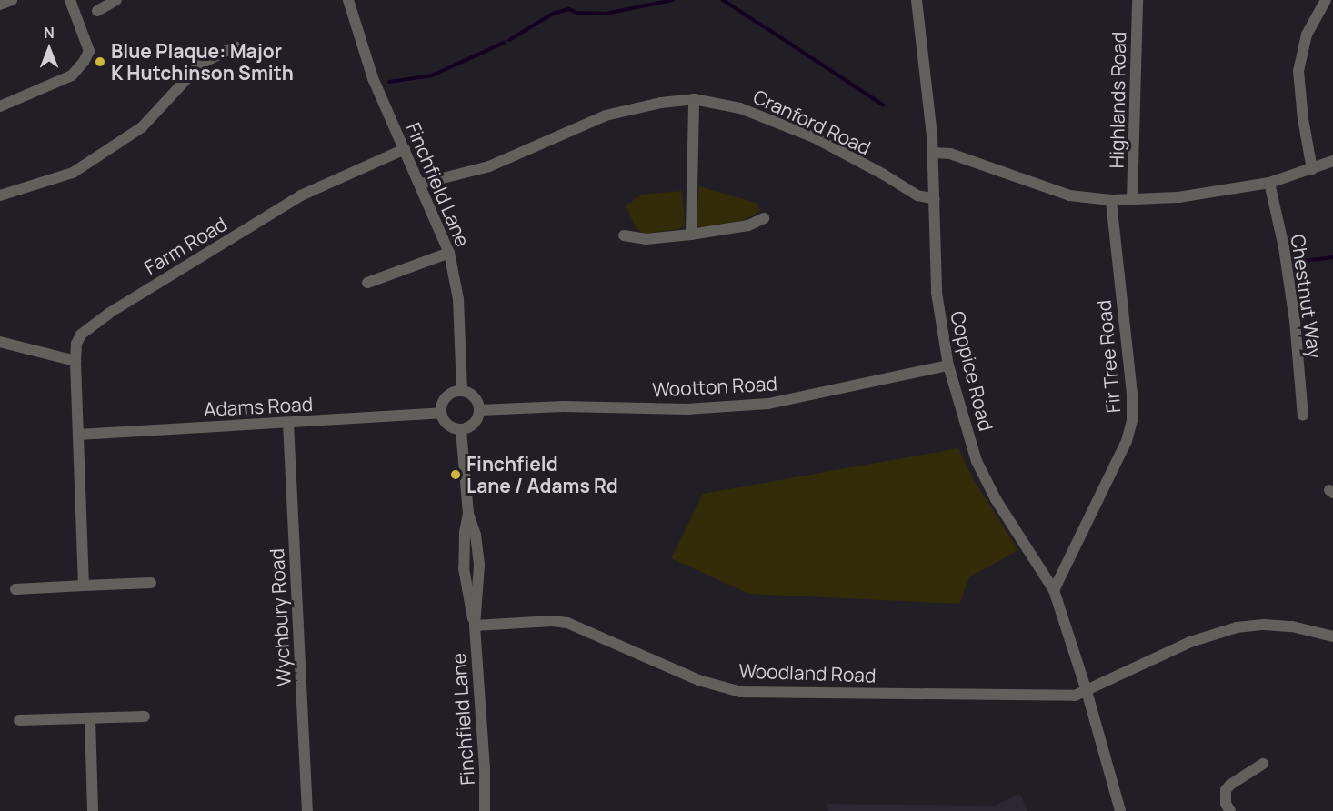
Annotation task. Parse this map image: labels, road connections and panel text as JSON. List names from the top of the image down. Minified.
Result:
{"streets":{"street":["Highlands Road","Cranford Road","Finchfield Lane","Farm Road","Chestnut Way","Fir Tree Road","Coppice Road","Wootton Road","Adams Road","Wychbury Road","Woodland Road"]},"crossings":[["Cranford Road","Finchfield Lane"],["Cranford Road","Coppice Road"],["Finchfield Lane","Farm Road"],["Finchfield Lane","Wootton Road"],["Finchfield Lane","Adams Road"],["Finchfield Lane","Woodland Road"],["Farm Road","Adams Road"],["Fir Tree Road","Coppice Road"],["Coppice Road","Wootton Road"],["Coppice Road","Woodland Road"],["Wootton Road","Adams Road"],["Adams Road","Wychbury Road"]],"places":["Blue Plaque: Major K Hutchinson Smith","Finchfield Lane / Adams Rd"],"north":"top"}
